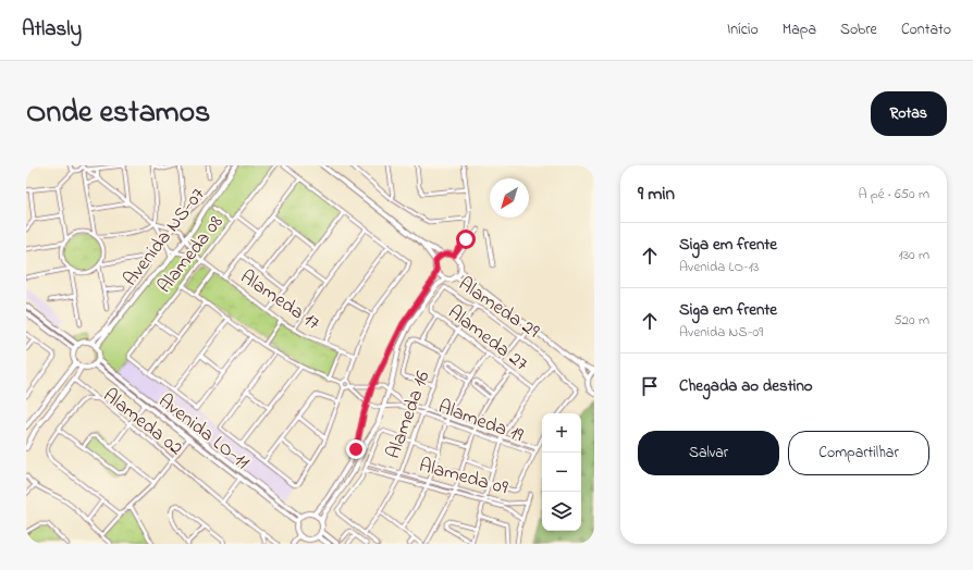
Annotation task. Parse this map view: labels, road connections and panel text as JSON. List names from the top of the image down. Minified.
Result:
{"streets":{"street":["Avenida NS-07","Alameda 08","Alameda 17","Alameda 29","Alameda 27","Alameda 16","Alameda 19","Alameda 02","Avenida LO-11","Alameda 09"]},"crossings":[["Avenida NS-07","Alameda 17"],["Avenida NS-07","Avenida LO-11"],["Alameda 08","Alameda 17"],["Alameda 29","Alameda 27"],["Alameda 29","Alameda 16"],["Alameda 27","Alameda 16"],["Alameda 16","Alameda 19"],["Alameda 16","Alameda 09"]],"north":"bottom left","page":{"header":"Atlasly","nav":["Início","Mapa","Sobre","Contato"],"title":"Onde estamos","buttons":["Rotas",["Salvar","Compartilhar"]],"heading":["9 min","A pé · 650 m"],"list":[["Siga em frente","Avenida LO-13","130 m"],["Siga em frente","Avenida NS-09","520 m"],"Chegada ao destino"],"map_buttons":["+","−"]}}
